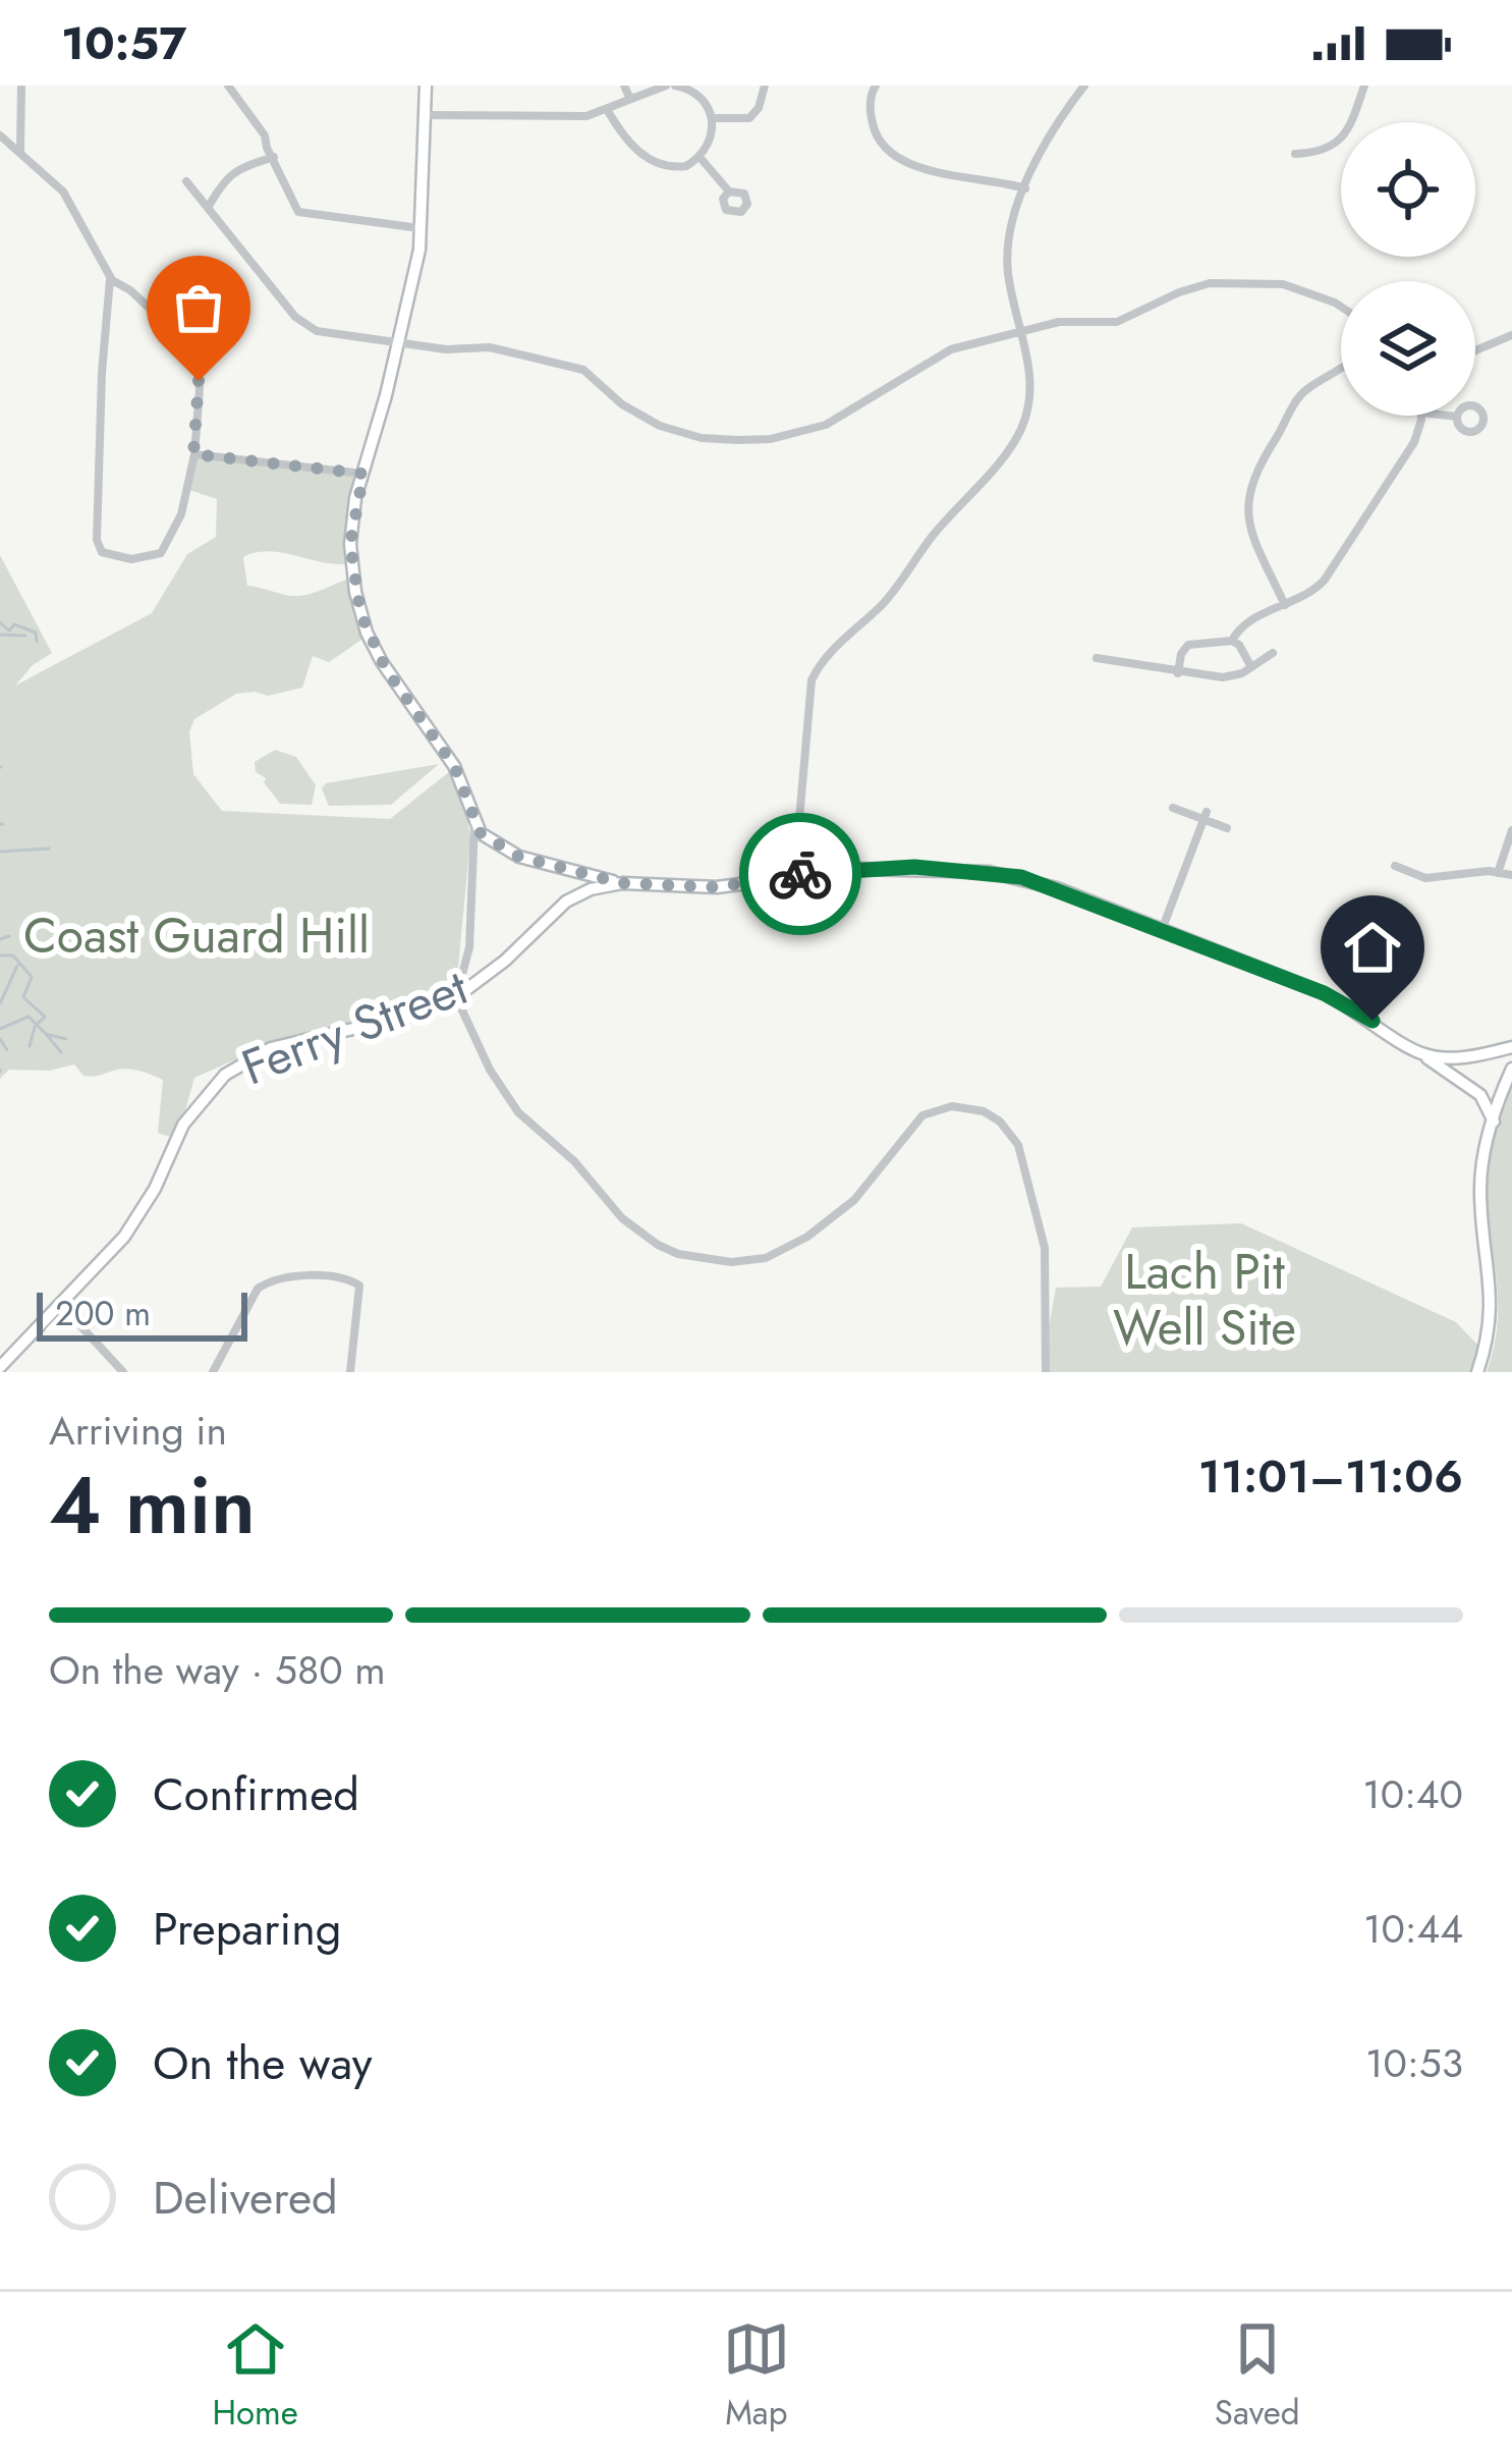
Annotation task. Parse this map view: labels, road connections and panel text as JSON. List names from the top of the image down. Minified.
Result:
{"streets":{"street":["Ferry Street"]},"parks":["Coast Guard Hill","Lach Pit Well Site"],"scale_bar":"200 m","page":{"status":"10:57","scale":"200 m","heading":["4 min","Arriving in","11:01–11:06"],"bar":"On the way · 580 m","list":[["Confirmed","10:40"],["Preparing","10:44"],["On the way","10:53"],"Delivered"],"tabs":["Home","Map","Saved"]}}
